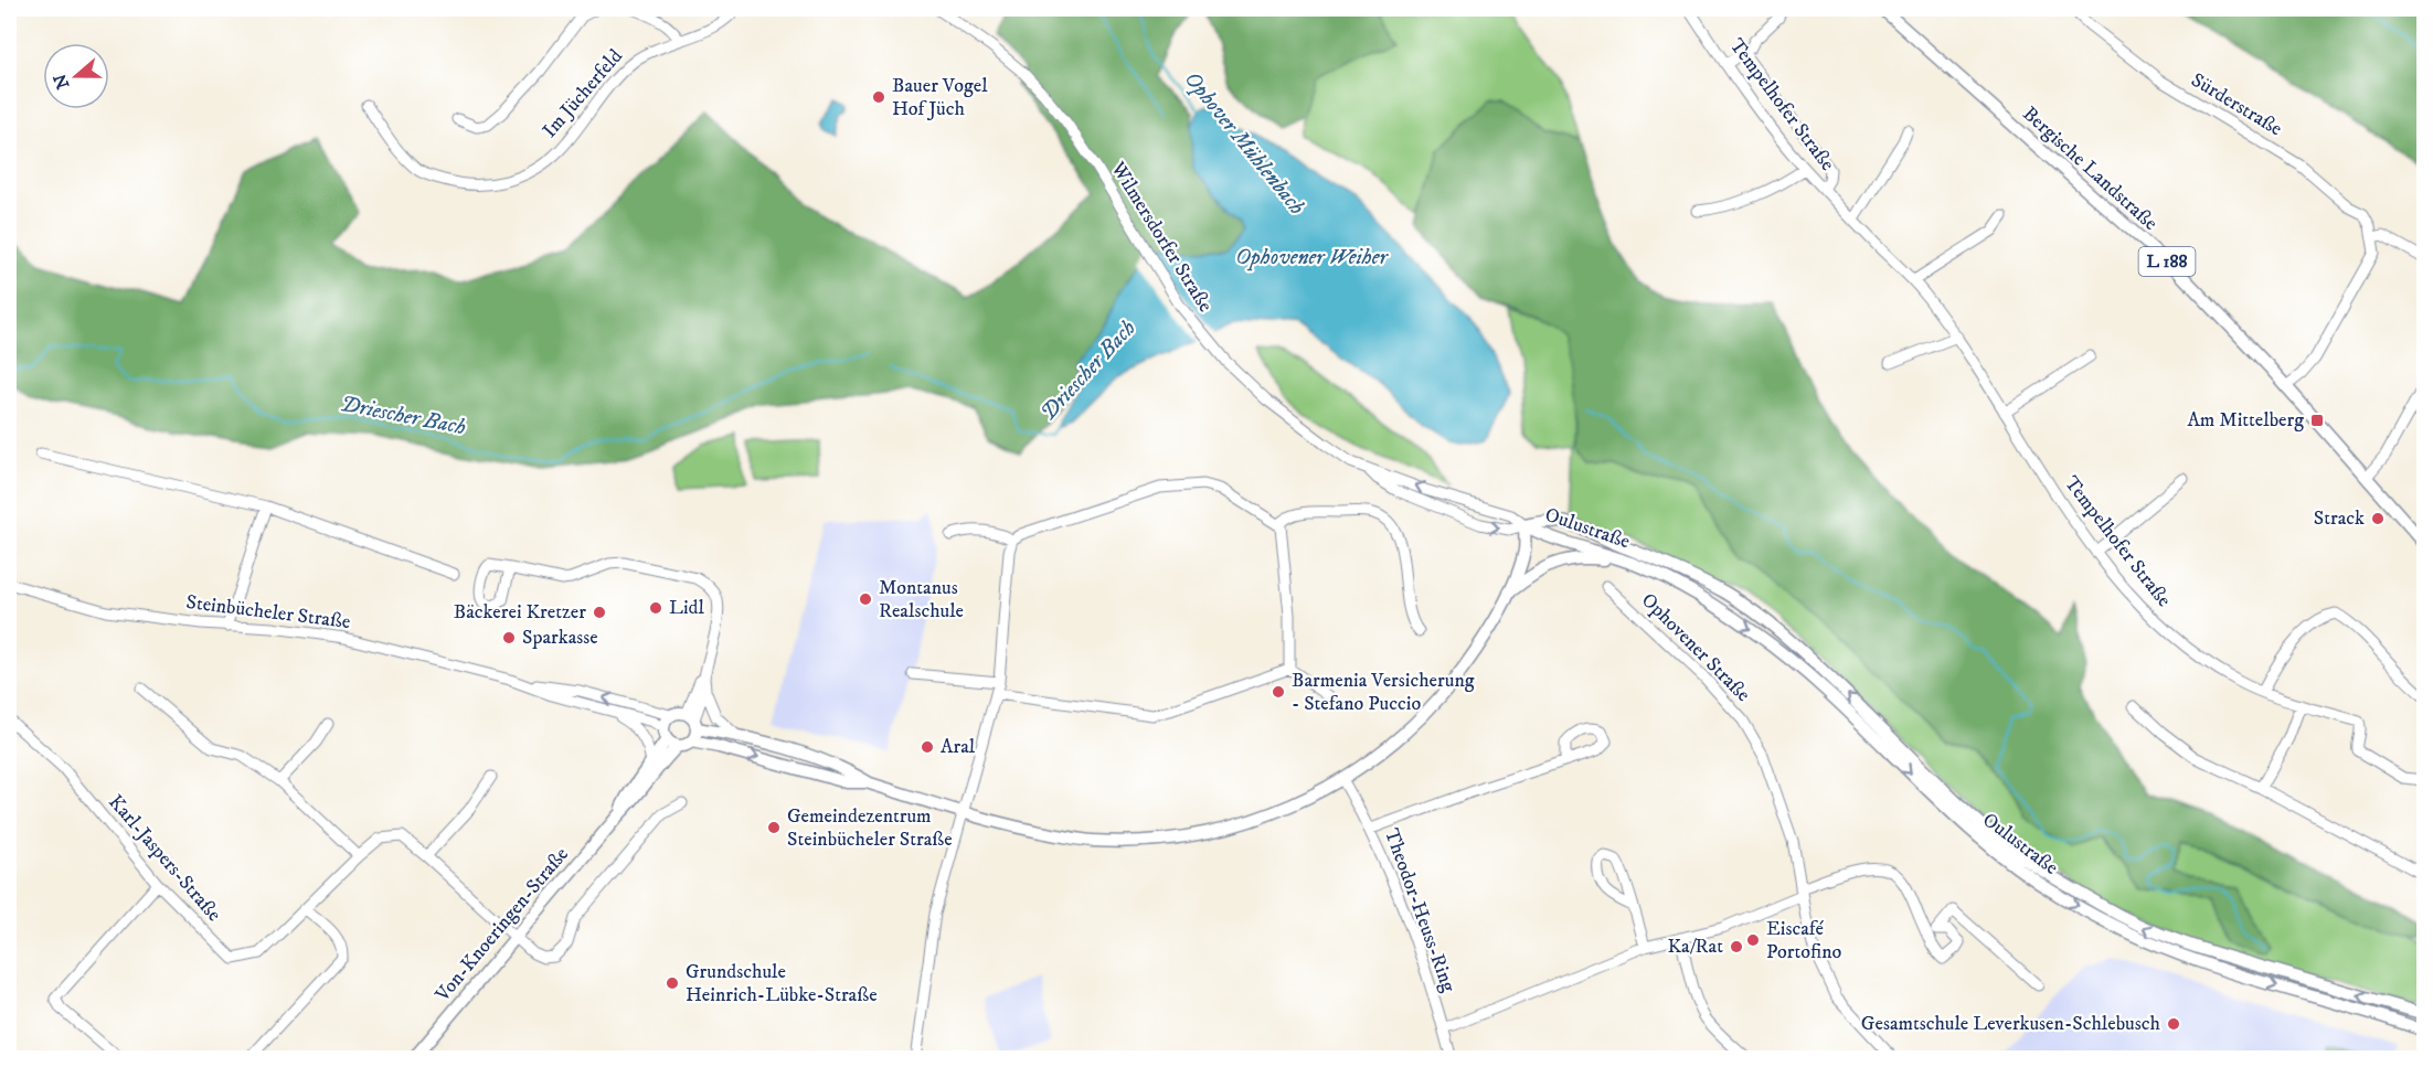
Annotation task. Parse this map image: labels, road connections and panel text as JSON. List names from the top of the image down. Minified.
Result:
{"streets":{"main road":["Bergische Landstraße","L 188","Oulustraße","Von-Knoeringen-Straße"],"street":["Im Jücherfeld","Tempelhofer Straße","Sürderstraße","Wilmersdorfer Straße","Steinbücheler Straße","Ophovener Straße","Karl-Jaspers-Straße","Theodor-Heuss-Ring"]},"crossings":[["Wilmersdorfer Straße","Oulustraße"],["Steinbücheler Straße","Von-Knoeringen-Straße"],["Karl-Jaspers-Straße","Von-Knoeringen-Straße"]],"water":["Ophover Mühlenbach","Ophovener Weiher","Driescher Bach"],"places":{"other":["Bauer Vogel Hof Jüch","Strack","Montanus Realschule","Lidl","Bäckerei Kretzer","Sparkasse","Barmenia Versicherung - Stefano Puccio","Aral","Gemeindezentrum Steinbücheler Straße","Eiscafé Portofino","Ka/Rat","Grundschule Heinrich-Lübke-Straße","Gesamtschule Leverkusen-Schlebusch"],"transit":["Am Mittelberg"]},"north":"left"}
